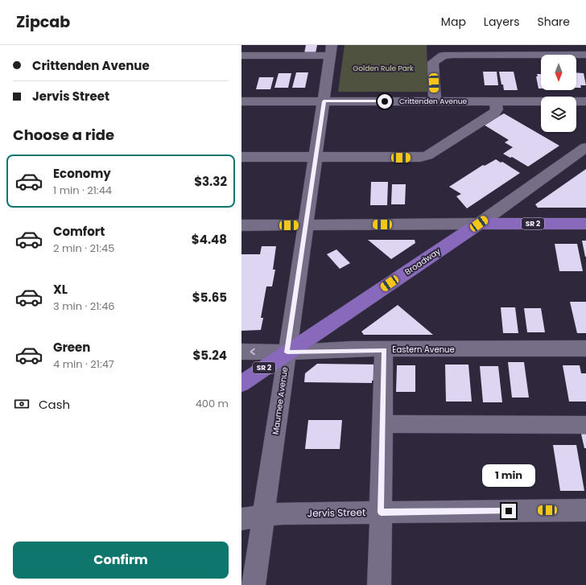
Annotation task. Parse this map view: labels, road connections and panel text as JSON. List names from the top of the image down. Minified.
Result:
{"streets":{"main road":["SR 2","Broadway"],"street":["Crittenden Avenue","Eastern Avenue","Maumee Avenue","Jervis Street"]},"crossings":[["Crittenden Avenue","Maumee Avenue"],["SR 2","Broadway"],["Broadway","Eastern Avenue"],["Broadway","Maumee Avenue"],["Eastern Avenue","Maumee Avenue"],["Maumee Avenue","Jervis Street"]],"parks":["Golden Rule Park"],"north":"bottom","page":{"header":"Zipcab","nav":["Map","Layers","Share"],"banner":["Crittenden Avenue","Jervis Street"],"heading":"Choose a ride","list":[{"name":"Economy","note":"1 min · 21:44","value":"$3.32"},{"name":"Comfort","note":"2 min · 21:45","value":"$4.48"},{"name":"XL","note":"3 min · 21:46","value":"$5.65"},{"name":"Green","note":"4 min · 21:47","value":"$5.24"}],"pay":["Cash","400 m"],"bubble":"1 min","buttons":"Confirm"}}
